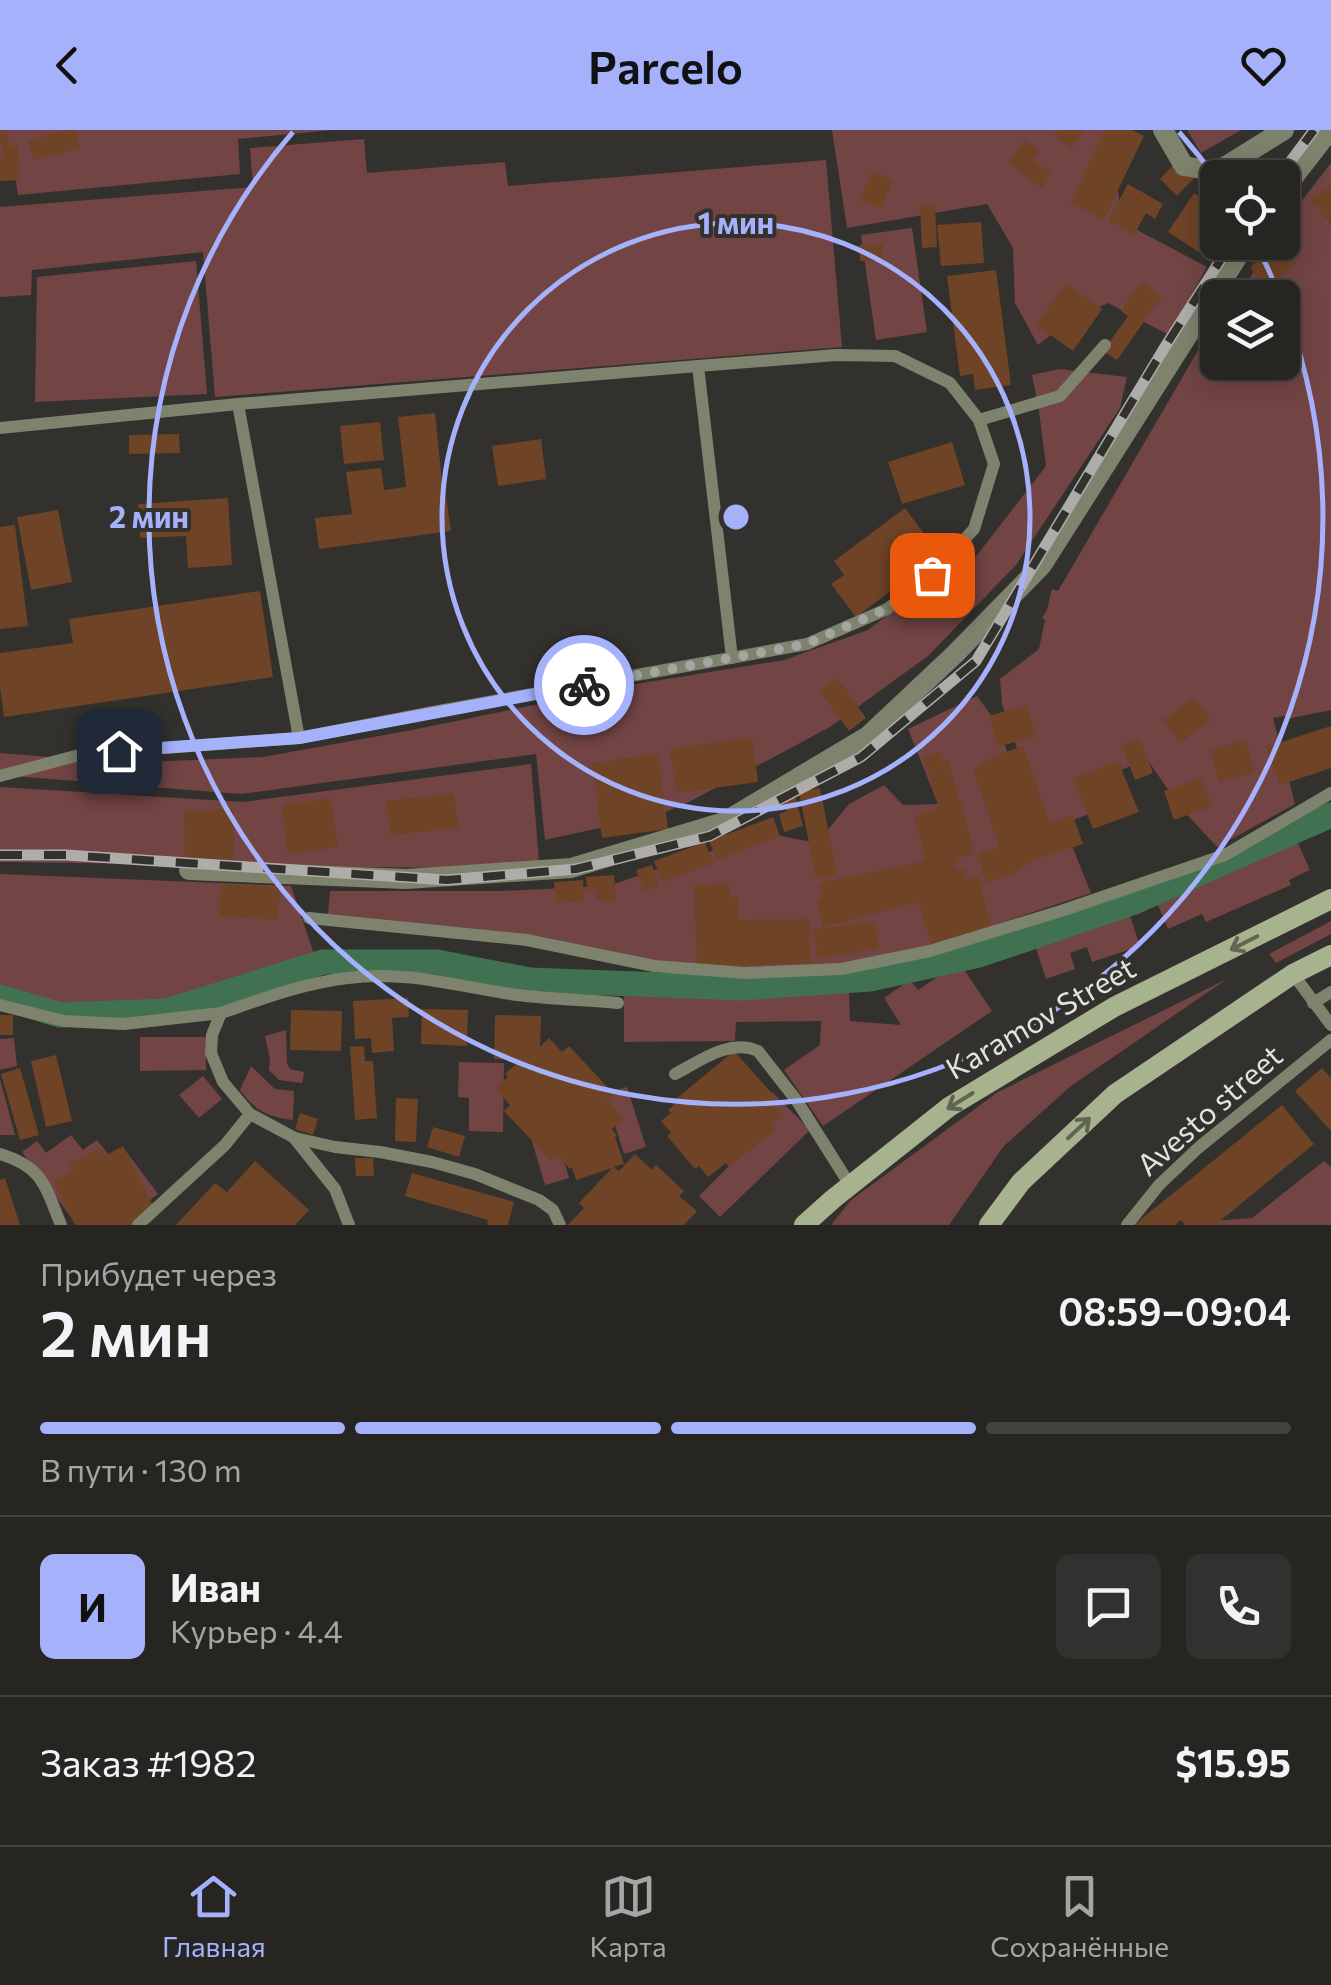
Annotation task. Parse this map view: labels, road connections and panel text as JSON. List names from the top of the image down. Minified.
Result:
{"streets":{"main road":["Karamov Street"],"lane":["Avesto street"]},"page":{"header":"Parcelo","heading":["2 мин","Прибудет через","08:59–09:04"],"panel":["Иван","Курьер · 4.4","Заказ #1982","$15.95"],"bar":"В пути · 130 m","round":"И","tabs":["Главная","Карта","Сохранённые"]},"rings":["1 мин","2 мин"]}
